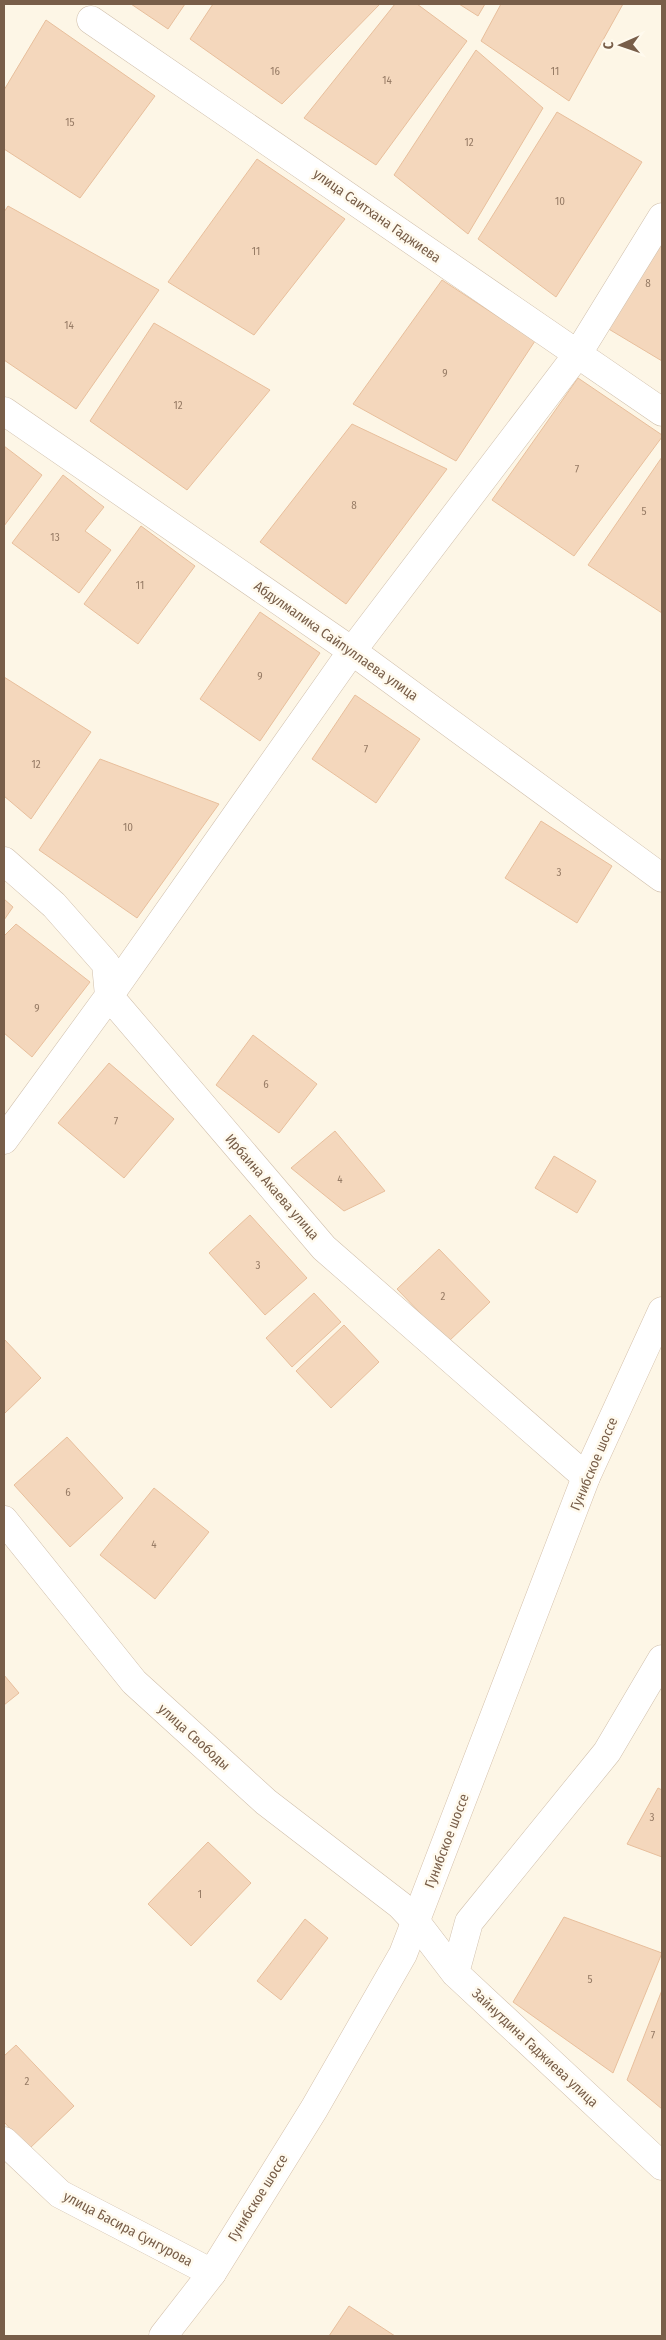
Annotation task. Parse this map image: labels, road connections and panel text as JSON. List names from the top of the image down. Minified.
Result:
{"streets":{"street":["улица Саитхана Гаджиева","Абдулмалика Сайпуллаева улица","Ирбаина Акаева улица","Гунибское шоссе","улица Свободы","Зайнутдина Гаджиева улица","улица Басира Сунгурова"]},"crossings":[["Ирбаина Акаева улица","Гунибское шоссе"],["Гунибское шоссе","улица Свободы"],["Гунибское шоссе","Зайнутдина Гаджиева улица"],["Гунибское шоссе","улица Басира Сунгурова"],["улица Свободы","Зайнутдина Гаджиева улица"]],"house_numbers":["16","11","14","15","12","10","11","8","14","9","12","7","8","5","13","11","9","7","12","10","3","9","6","7","4","3","2","6","4","3","1","5","7","2"],"north":"left"}
